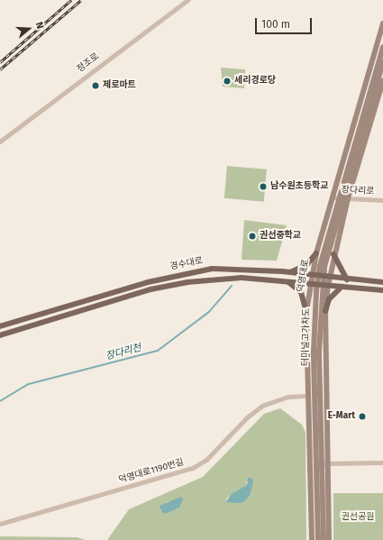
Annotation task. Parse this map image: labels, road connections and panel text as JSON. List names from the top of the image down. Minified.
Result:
{"streets":{"main road":["경수대로","덕영대로","터미널고가차도"],"street":["정조로","장다리로","덕영대로1190번길"]},"crossings":[["장다리로","덕영대로"],["경수대로","덕영대로"],["덕영대로","덕영대로1190번길"]],"water":["장다리천"],"parks":["권선공원"],"places":["세리경로당","제로마트","남수원초등학교","권선중학교","E-Mart"],"scale_bar":"100 m","north":"right"}
